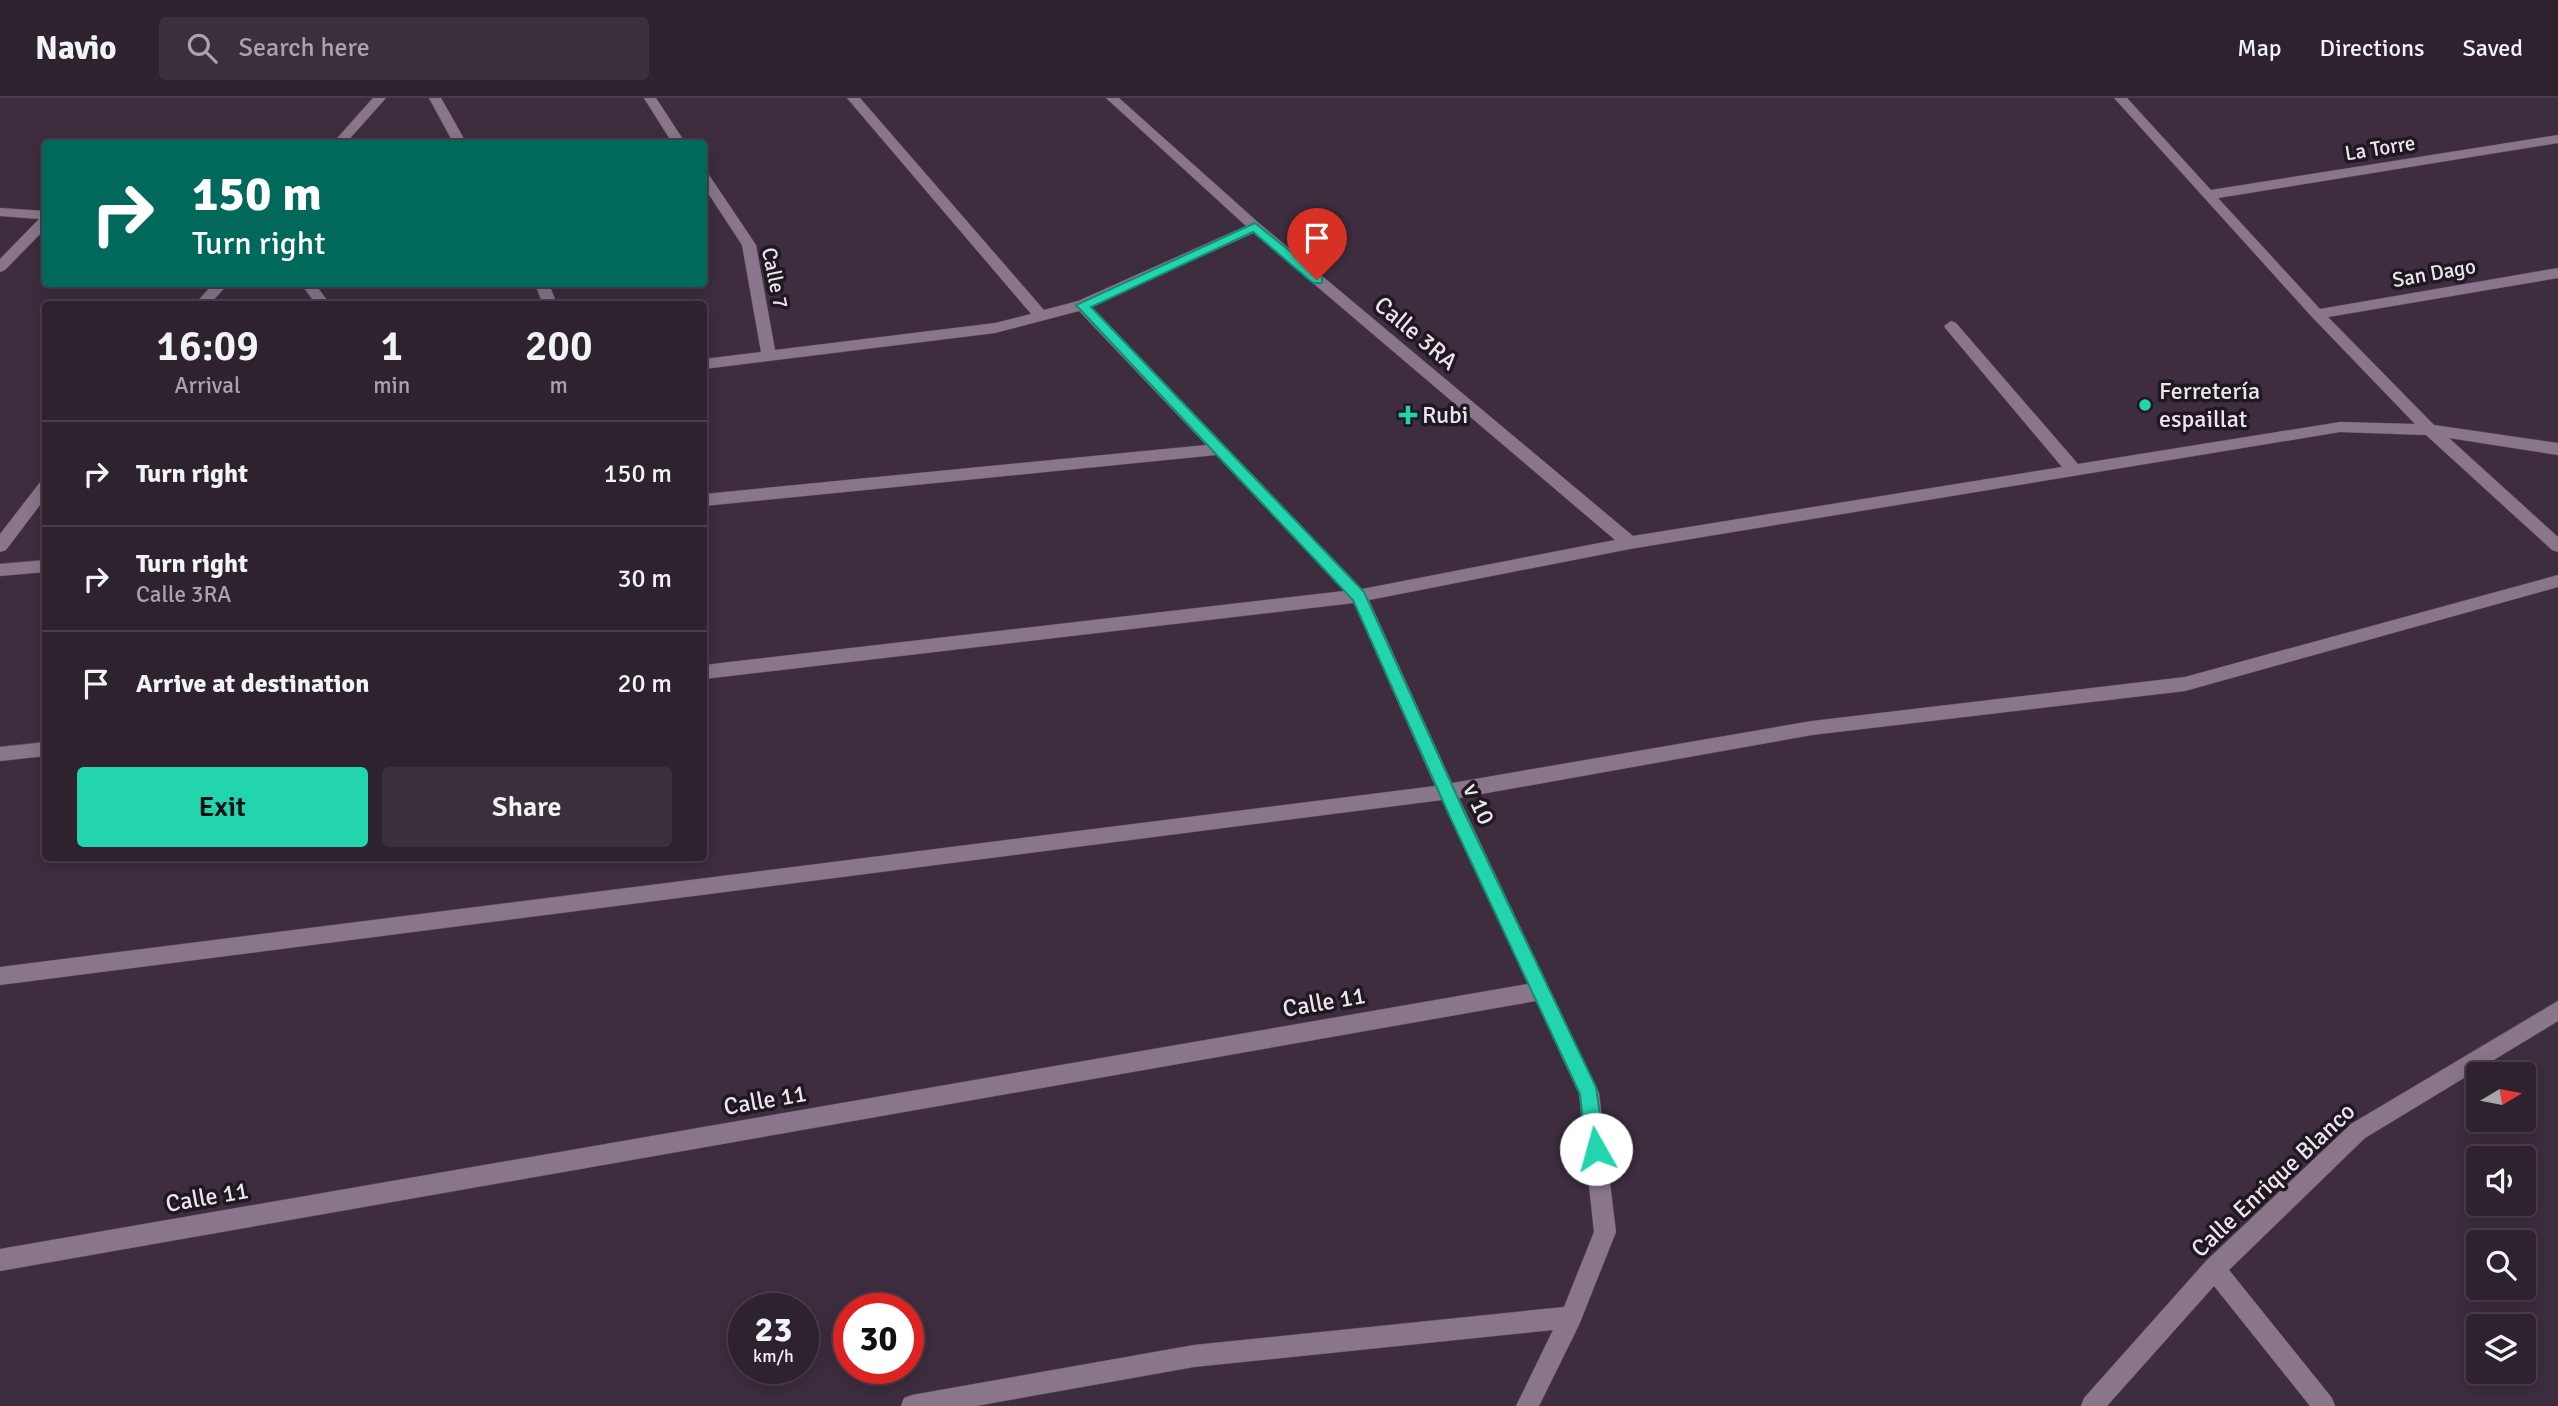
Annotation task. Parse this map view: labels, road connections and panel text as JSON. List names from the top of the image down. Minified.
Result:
{"streets":{"street":["La Torre","San Dago","Calle 7","Calle 3RA","v 10","Calle 11","Calle Enrique Blanco"]},"crossings":[["v 10","Calle 11"]],"places":{"other":["Ferretería espaillat"],"health":["Rubi"]},"north":"right","page":{"header":"Navio","search":"Search here","nav":["Map","Directions","Saved"],"turn":["150 m","Turn right"],"eta":["16:09","Arrival","1","min","200","m"],"list":[{"name":"Turn right","value":"150 m"},{"name":"Turn right","note":"Calle 3RA","value":"30 m"},{"name":"Arrive at destination","value":"20 m"}],"buttons":["Exit","Share"],"speed":"23 km/h","limit":"30"}}
